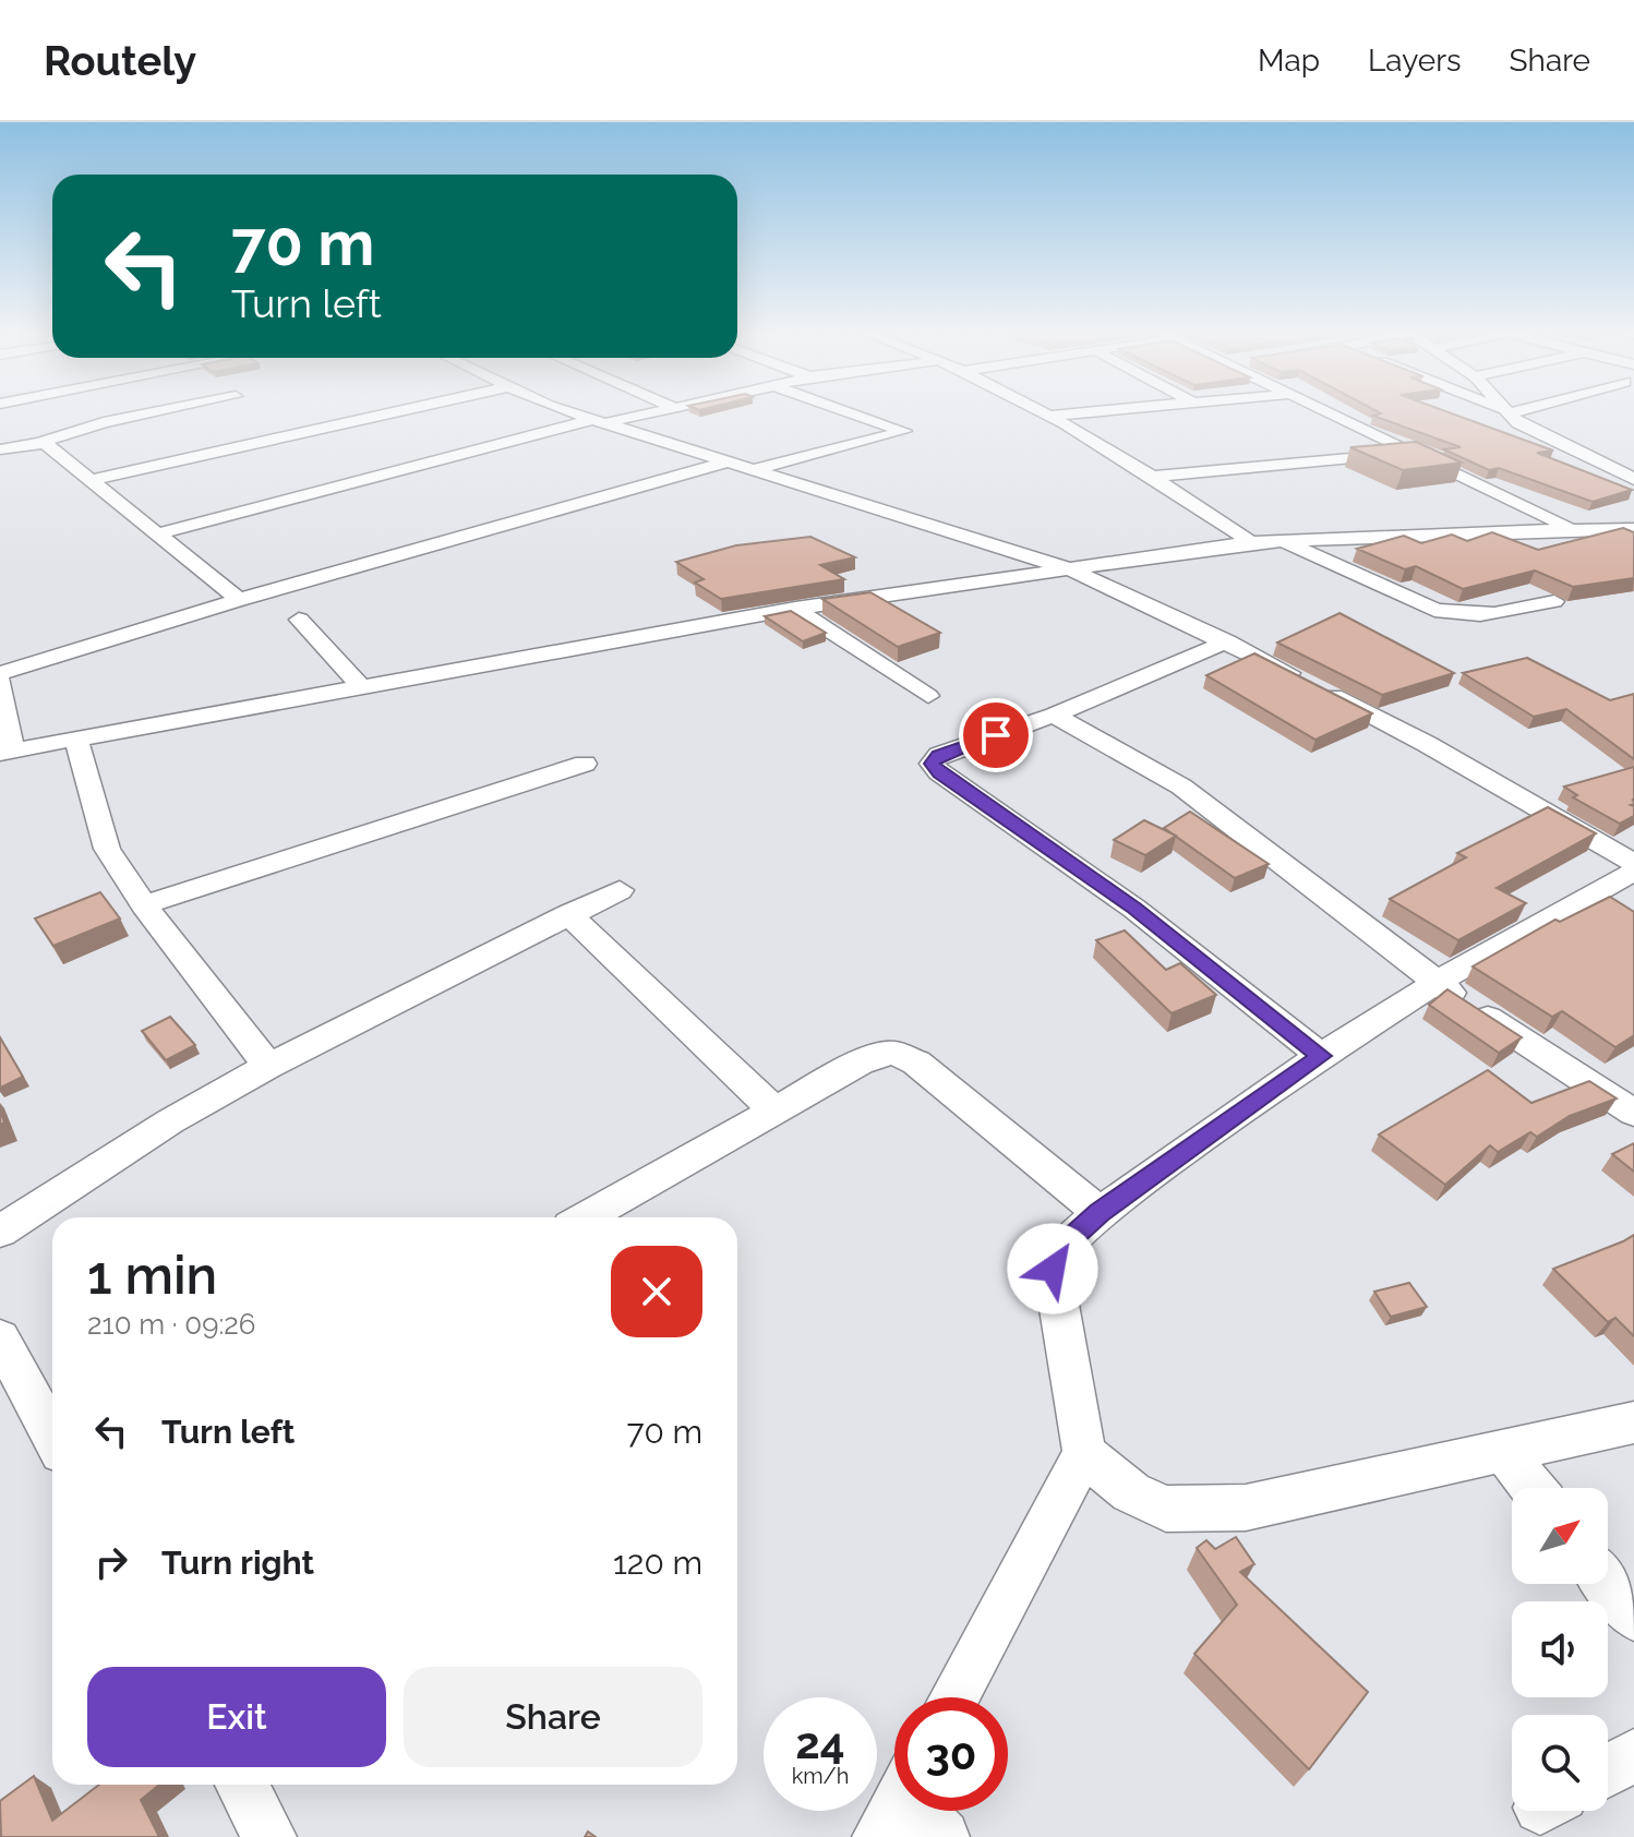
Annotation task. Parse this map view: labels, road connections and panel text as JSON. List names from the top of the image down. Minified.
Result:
{"north":"top right","page":{"header":"Routely","nav":["Map","Layers","Share"],"turn":["70 m","Turn left"],"heading":["1 min","210 m · 09:26"],"list":[{"name":"Turn left","value":"70 m"},{"name":"Turn right","value":"120 m"}],"buttons":["Exit","Share"],"speed":"24 km/h","limit":"30"}}
